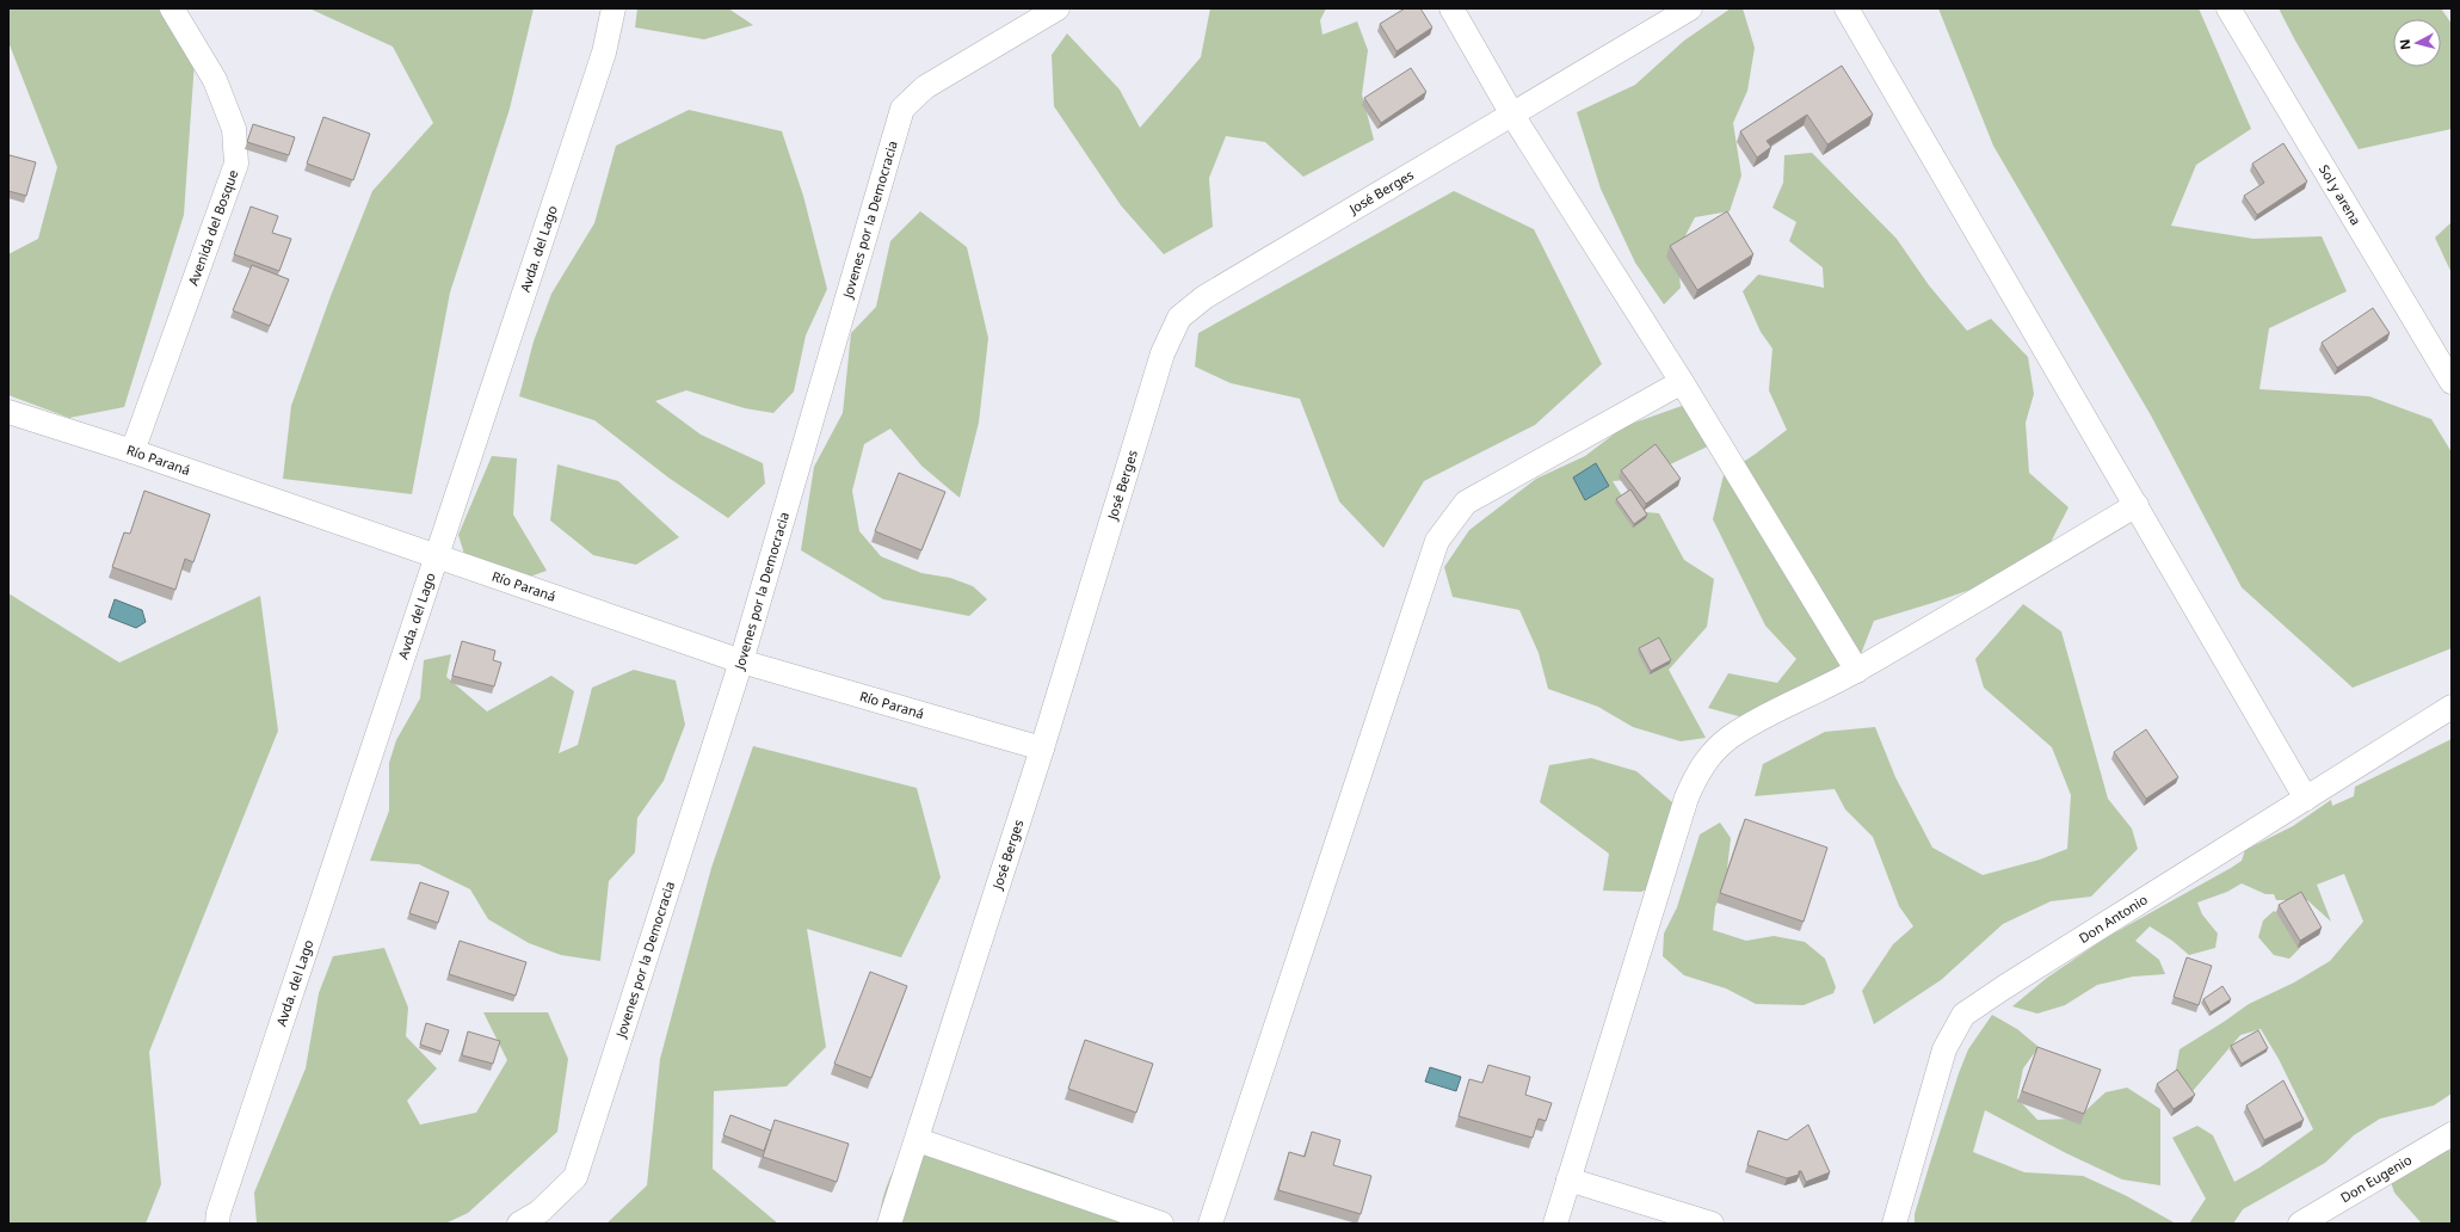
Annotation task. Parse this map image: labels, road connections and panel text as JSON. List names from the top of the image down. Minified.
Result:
{"streets":{"street":["José Berges","Sol y arena","Jovenes por la Democracia","Avenida del Bosque","Avda. del Lago","Río Paraná","Don Antonio","Don Eugenio"]},"crossings":[["José Berges","Río Paraná"],["Jovenes por la Democracia","Río Paraná"],["Avenida del Bosque","Río Paraná"],["Avda. del Lago","Río Paraná"]],"north":"left"}
